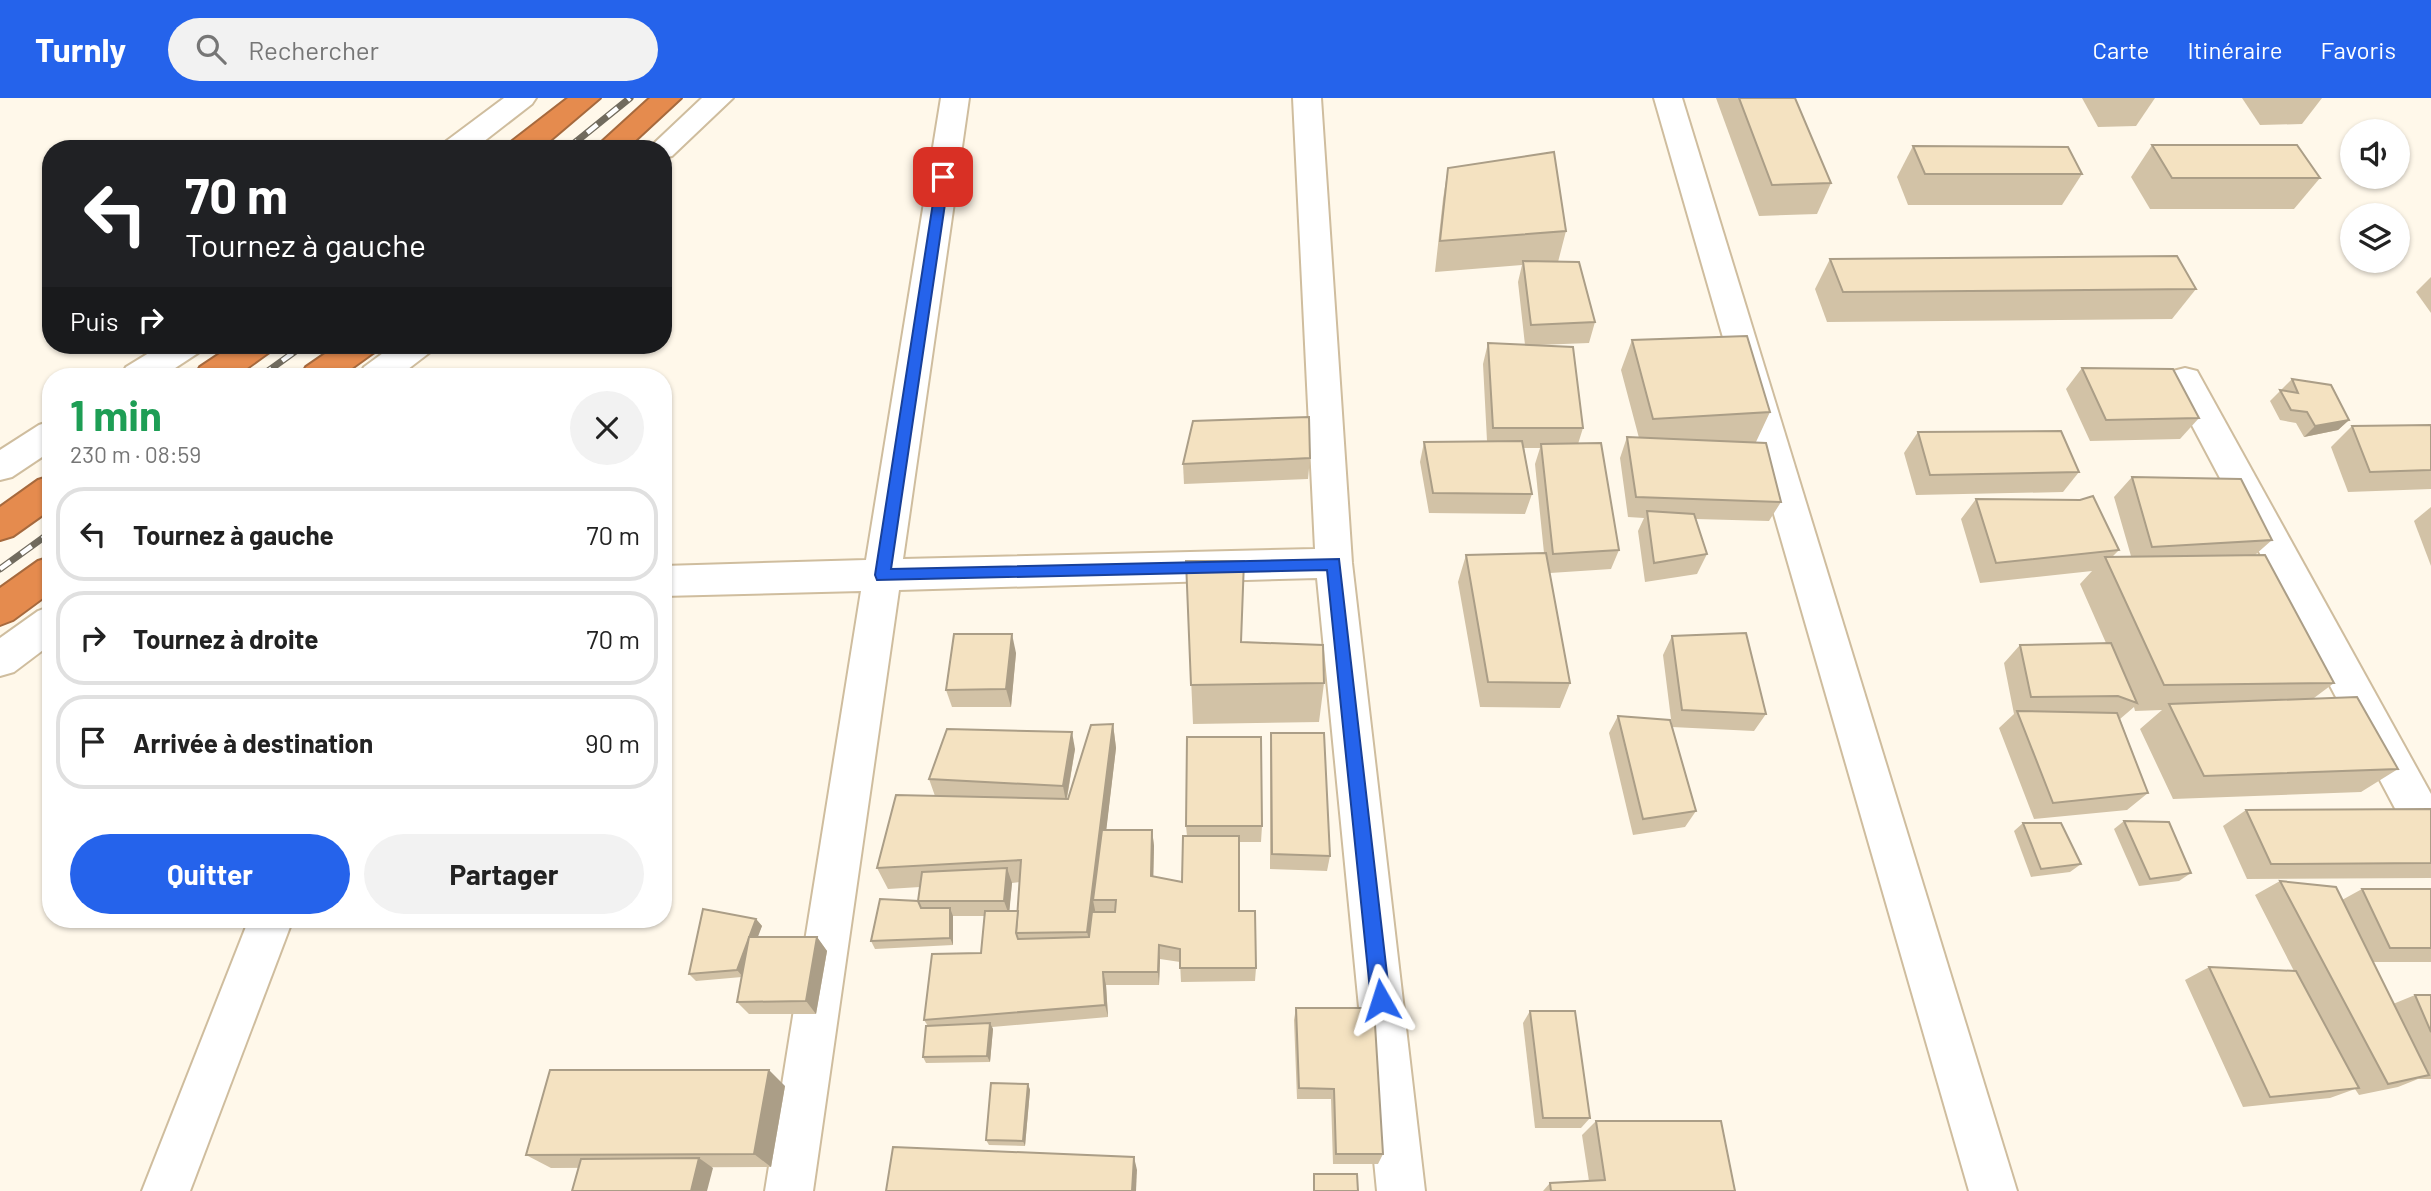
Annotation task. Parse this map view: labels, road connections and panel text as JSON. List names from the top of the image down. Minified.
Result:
{"page":{"header":"Turnly","search":"Rechercher","nav":["Carte","Itinéraire","Favoris"],"turn":["70 m","Tournez à gauche"],"then":"Puis","heading":["1 min","230 m · 08:59"],"list":[{"name":"Tournez à gauche","value":"70 m"},{"name":"Tournez à droite","value":"70 m"},{"name":"Arrivée à destination","value":"90 m"}],"buttons":["Quitter","Partager"]}}
